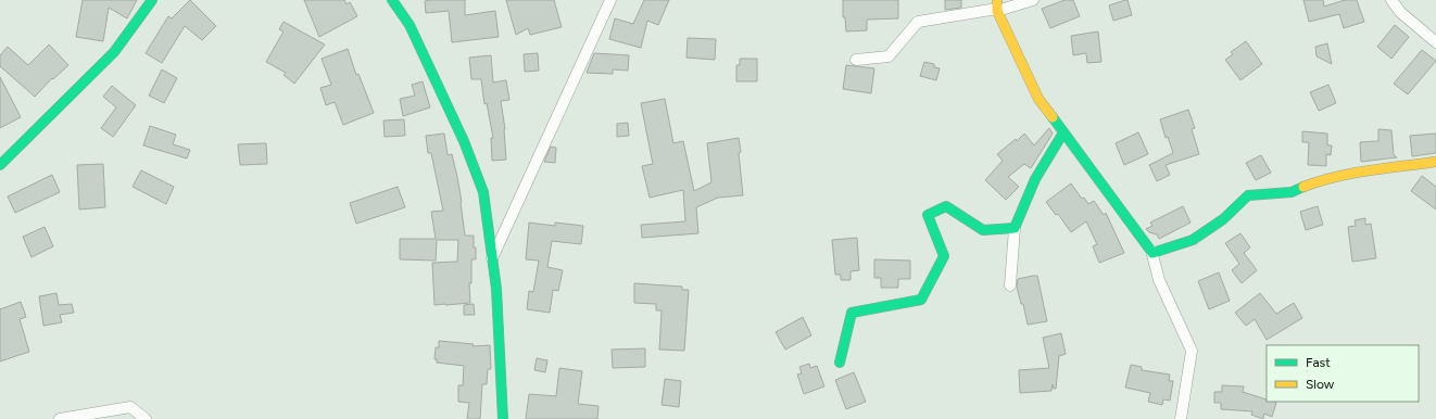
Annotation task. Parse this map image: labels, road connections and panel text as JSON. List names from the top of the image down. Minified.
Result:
{"legend":["Fast","Slow"]}
